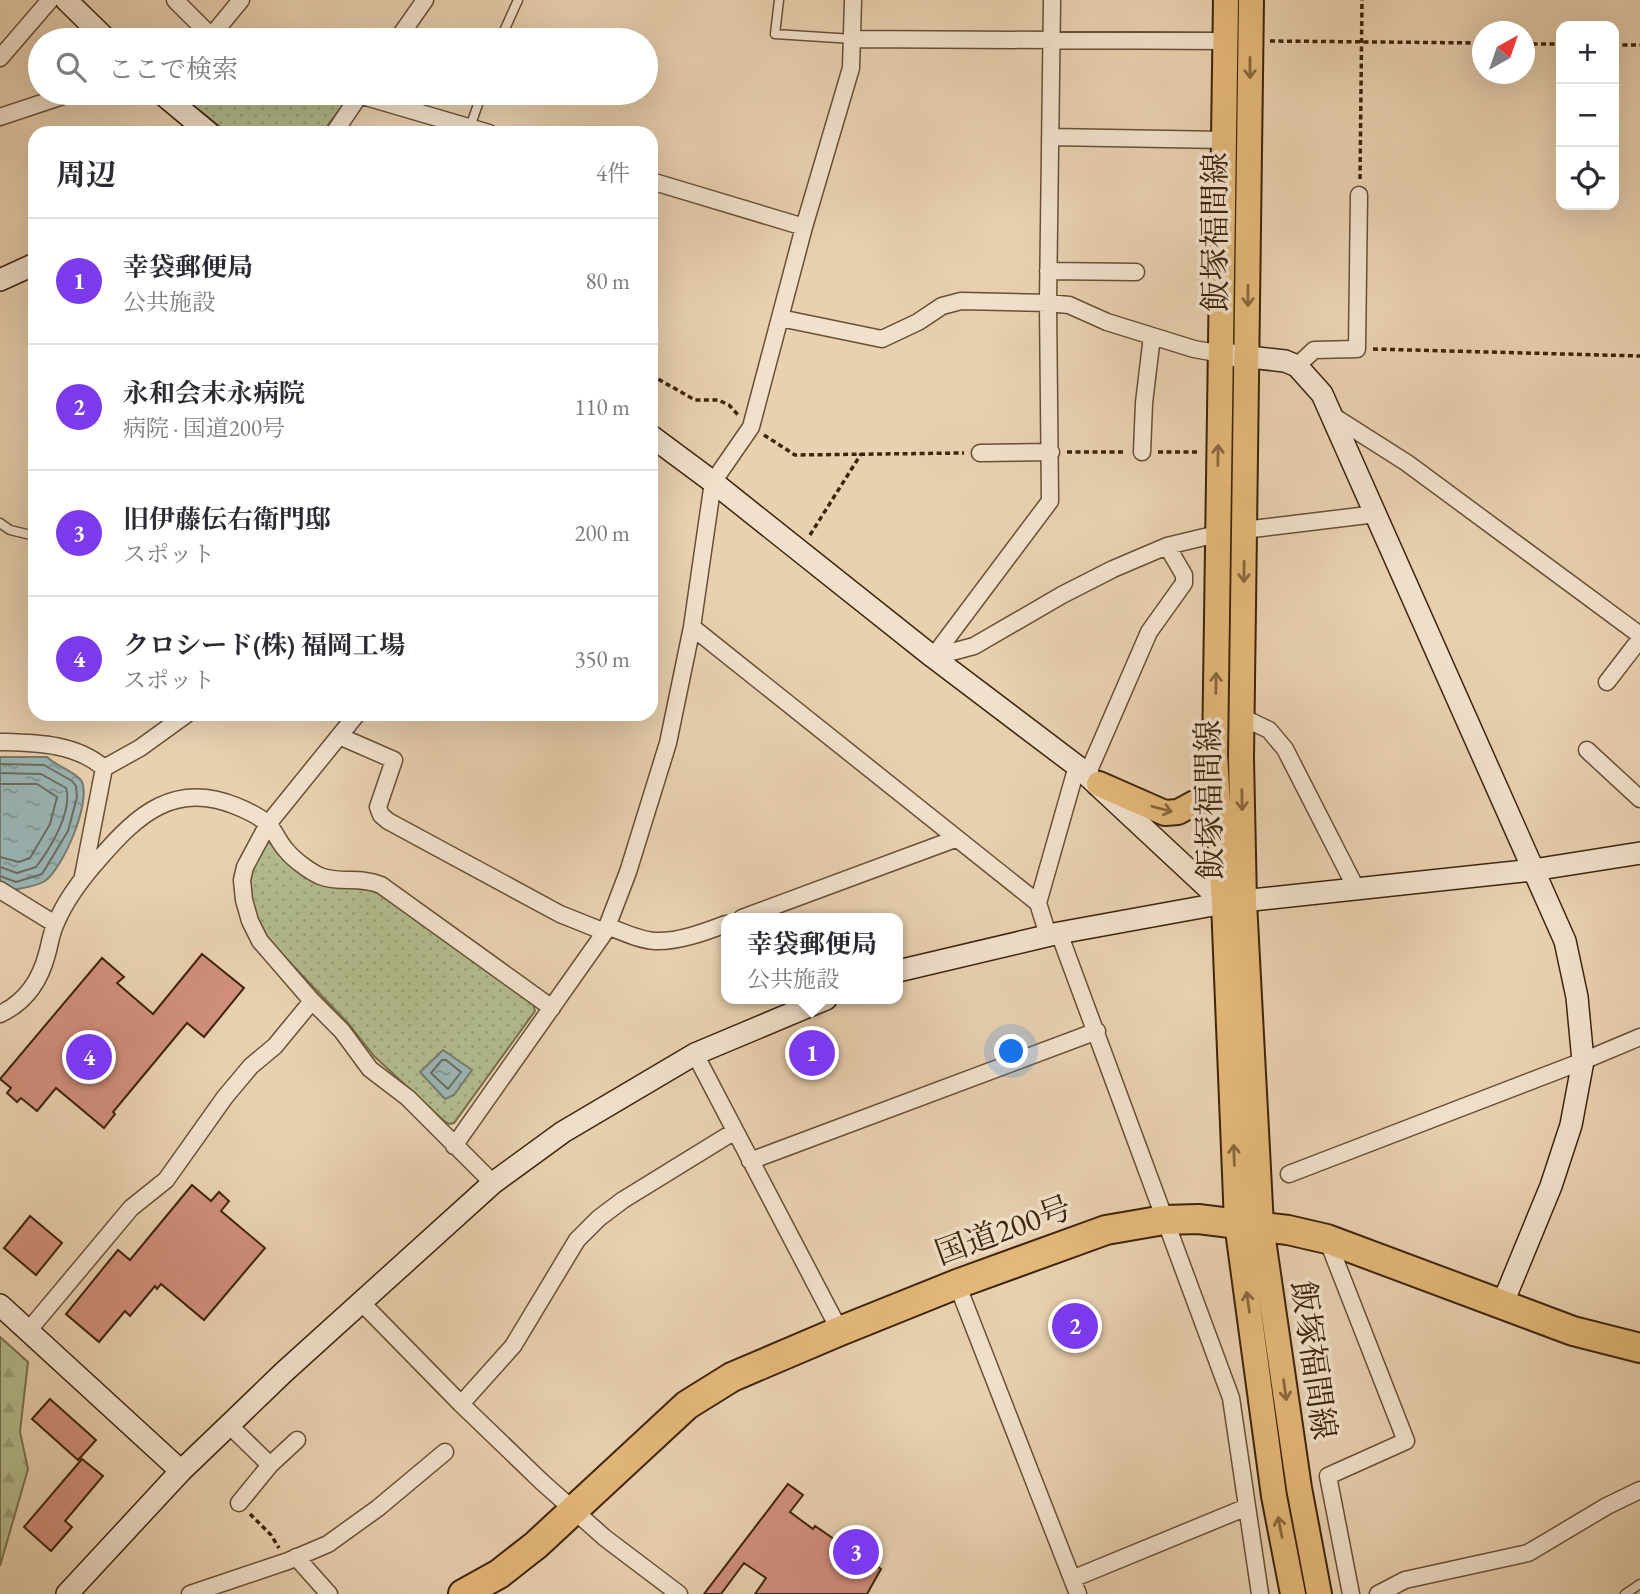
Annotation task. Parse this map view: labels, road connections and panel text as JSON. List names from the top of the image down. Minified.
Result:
{"streets":{"highway":["国道200号"],"main road":["飯塚福間線"]},"crossings":[["飯塚福間線","国道200号"]],"north":"top right","page":{"map_buttons":["+","−"],"search":"ここで検索","heading":["周辺","4件"],"list":[{"mark":"1","name":"幸袋郵便局","note":"公共施設","value":"80 m"},{"mark":"2","name":"永和会末永病院","note":"病院 · 国道200号","value":"110 m"},{"mark":"3","name":"旧伊藤伝右衛門邸","note":"スポット","value":"200 m"},{"mark":"4","name":"クロシード(株) 福岡工場","note":"スポット","value":"350 m"}],"popup":["幸袋郵便局","公共施設"],"pins":["1","4","2","3"]}}
